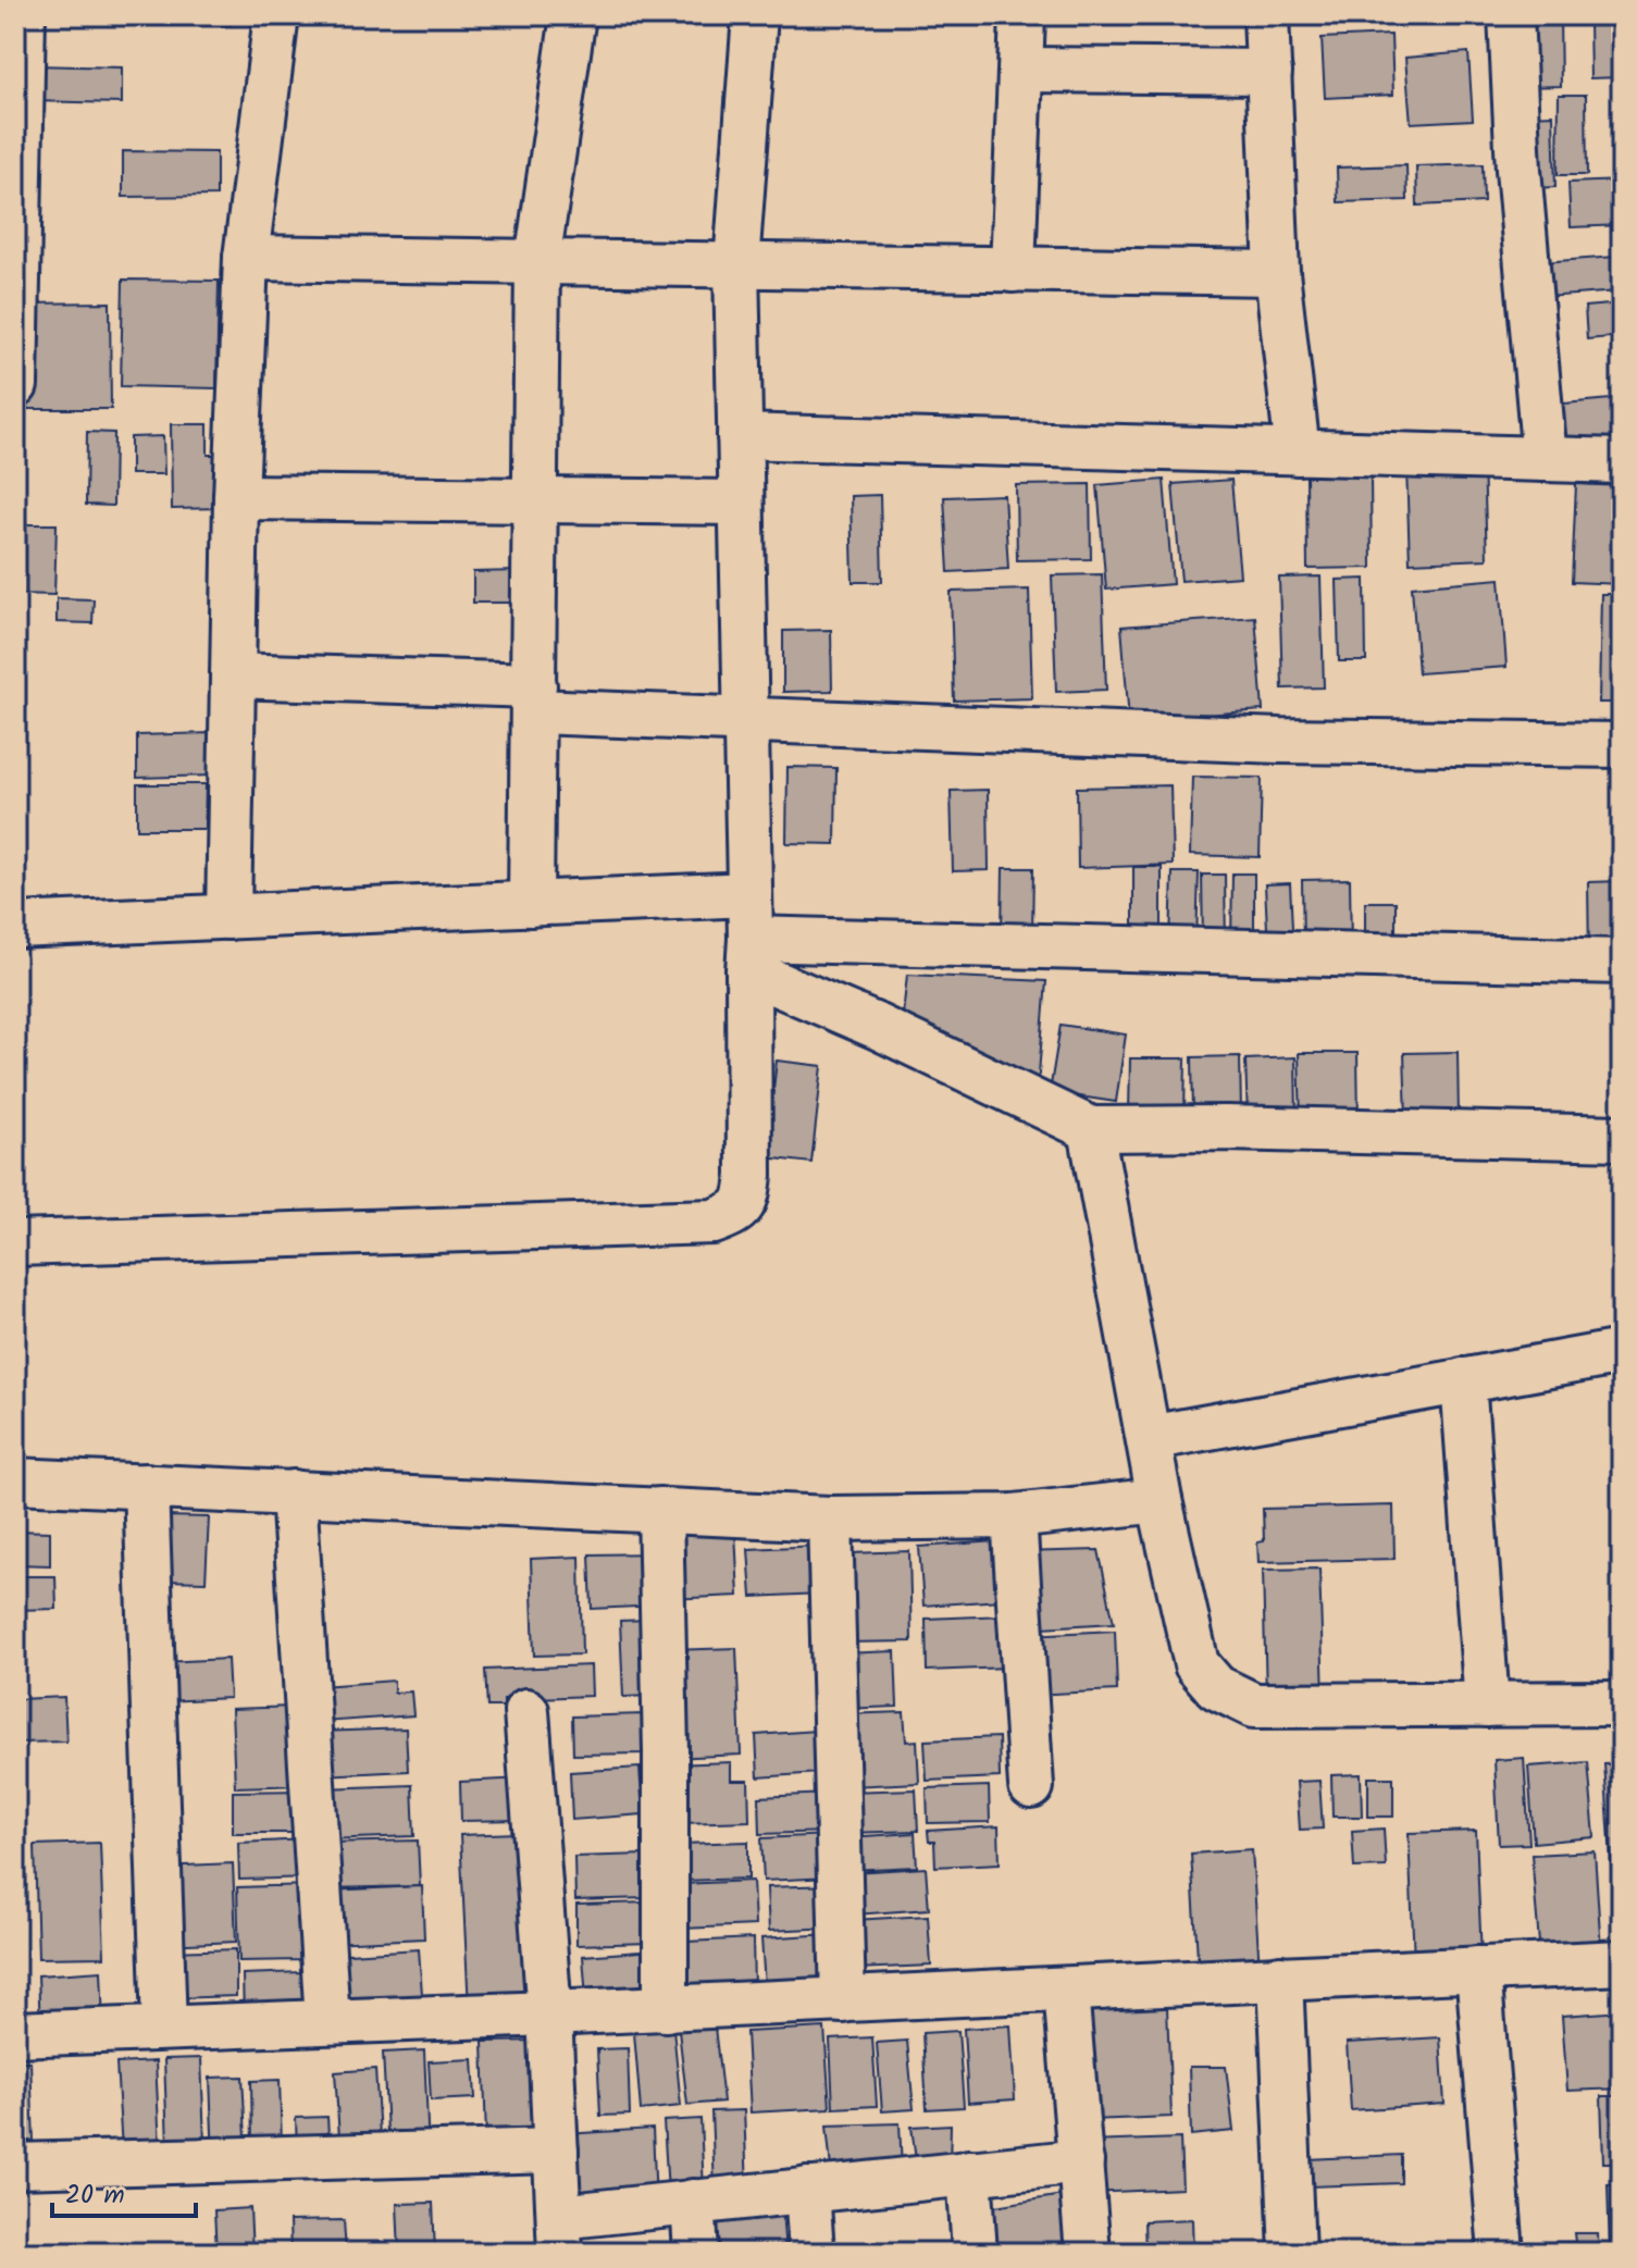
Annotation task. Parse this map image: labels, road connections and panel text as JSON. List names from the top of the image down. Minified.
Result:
{"scale_bar":"20 m"}
